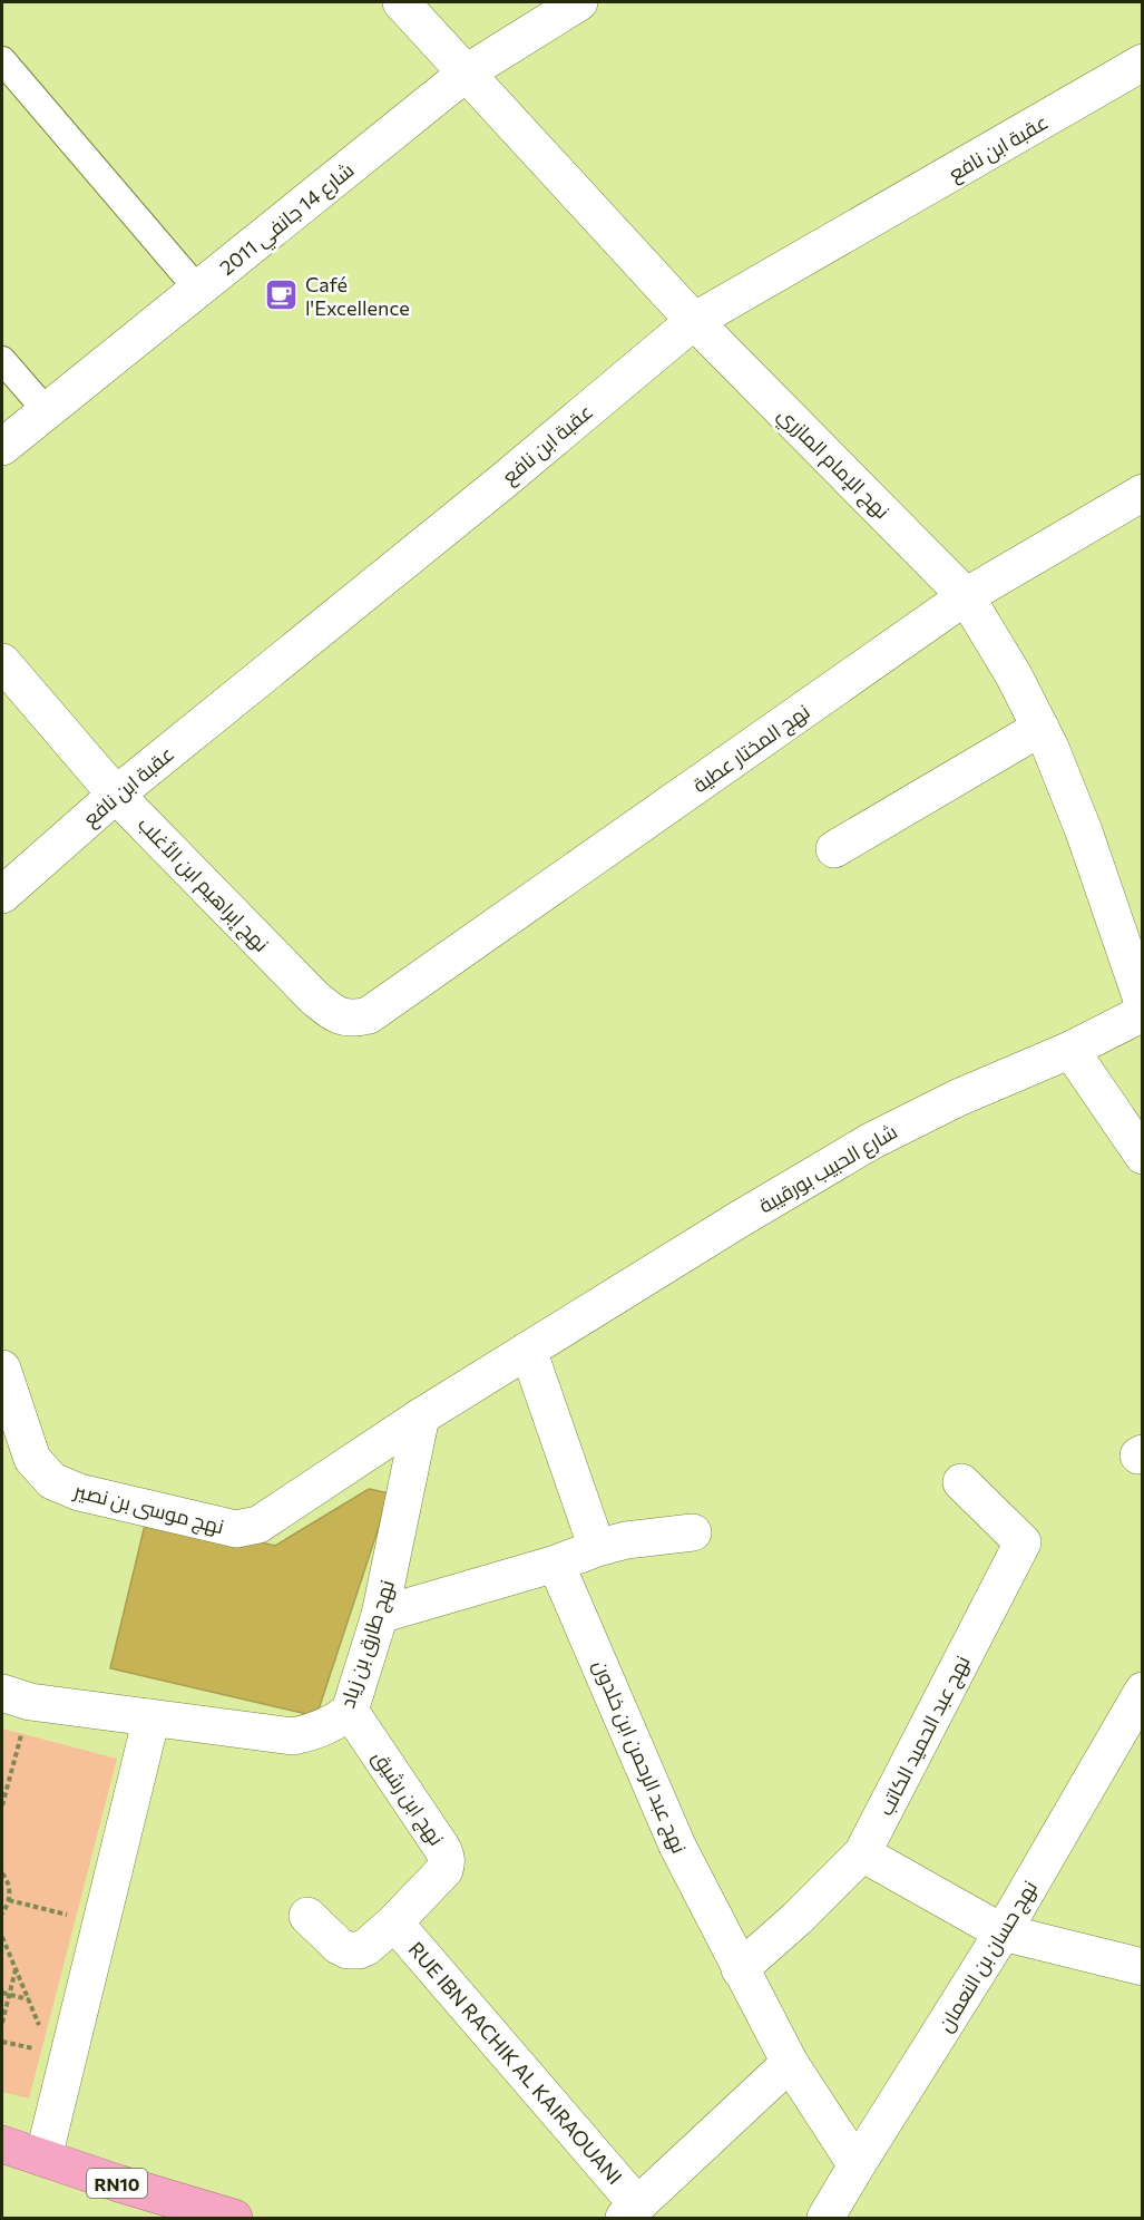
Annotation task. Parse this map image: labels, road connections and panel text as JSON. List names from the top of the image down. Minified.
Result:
{"streets":{"highway":["RN10"],"street":["عقبة ابن نافع","شارع 14 جانفي 2011","نهج الإمام المازري","نهج المختار عطية","نهج إبراهيم ابن الأغلب","شارع الحبيب بورقيبة","نهج موسى بن نصير","نهج طارق بن زياد","نهج عبد الحميد الكاتب","نهج عبد الرحمن ابن خلدون","نهج ابن رشيق","نهج حسان بن النعمان","RUE IBN RACHIK AL KAIRAOUANI"]},"crossings":[["عقبة ابن نافع","نهج الإمام المازري"],["عقبة ابن نافع","نهج إبراهيم ابن الأغلب"],["شارع 14 جانفي 2011","نهج الإمام المازري"],["نهج الإمام المازري","نهج المختار عطية"],["نهج المختار عطية","نهج إبراهيم ابن الأغلب"],["شارع الحبيب بورقيبة","نهج موسى بن نصير"],["شارع الحبيب بورقيبة","نهج طارق بن زياد"],["نهج موسى بن نصير","نهج طارق بن زياد"],["نهج طارق بن زياد","نهج ابن رشيق"],["نهج عبد الحميد الكاتب","نهج عبد الرحمن ابن خلدون"],["نهج عبد الرحمن ابن خلدون","نهج حسان بن النعمان"],["نهج ابن رشيق","RUE IBN RACHIK AL KAIRAOUANI"]],"places":{"cafe":["Café l'Excellence"]}}
